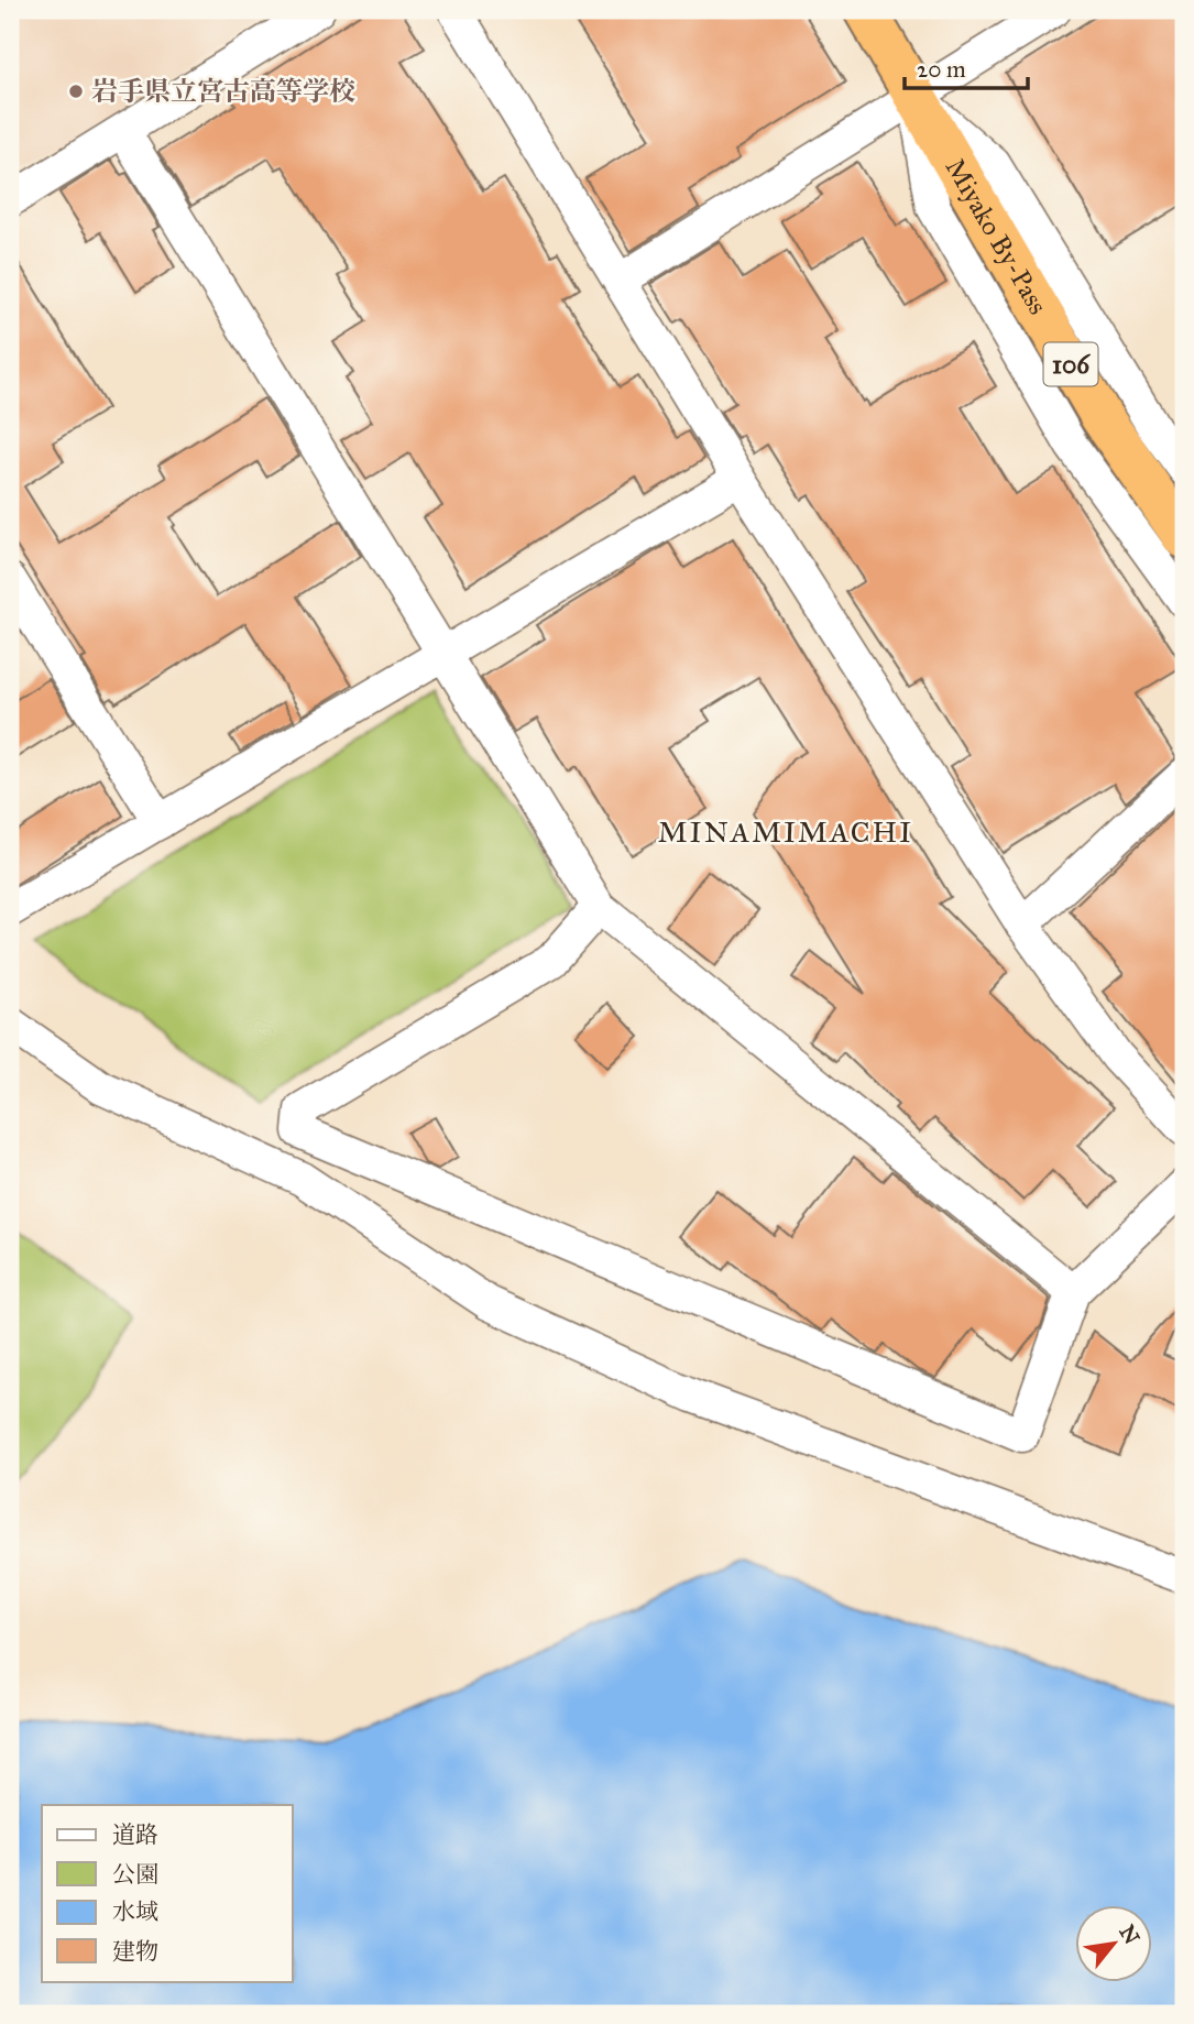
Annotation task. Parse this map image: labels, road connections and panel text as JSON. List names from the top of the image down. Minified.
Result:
{"streets":{"highway":["Miyako By-Pass","106"]},"districts":["MINAMIMACHI"],"places":["岩手県立宮古高等学校"],"legend":["道路","公園","水域","建物"],"scale_bar":"20 m","north":"top right"}
